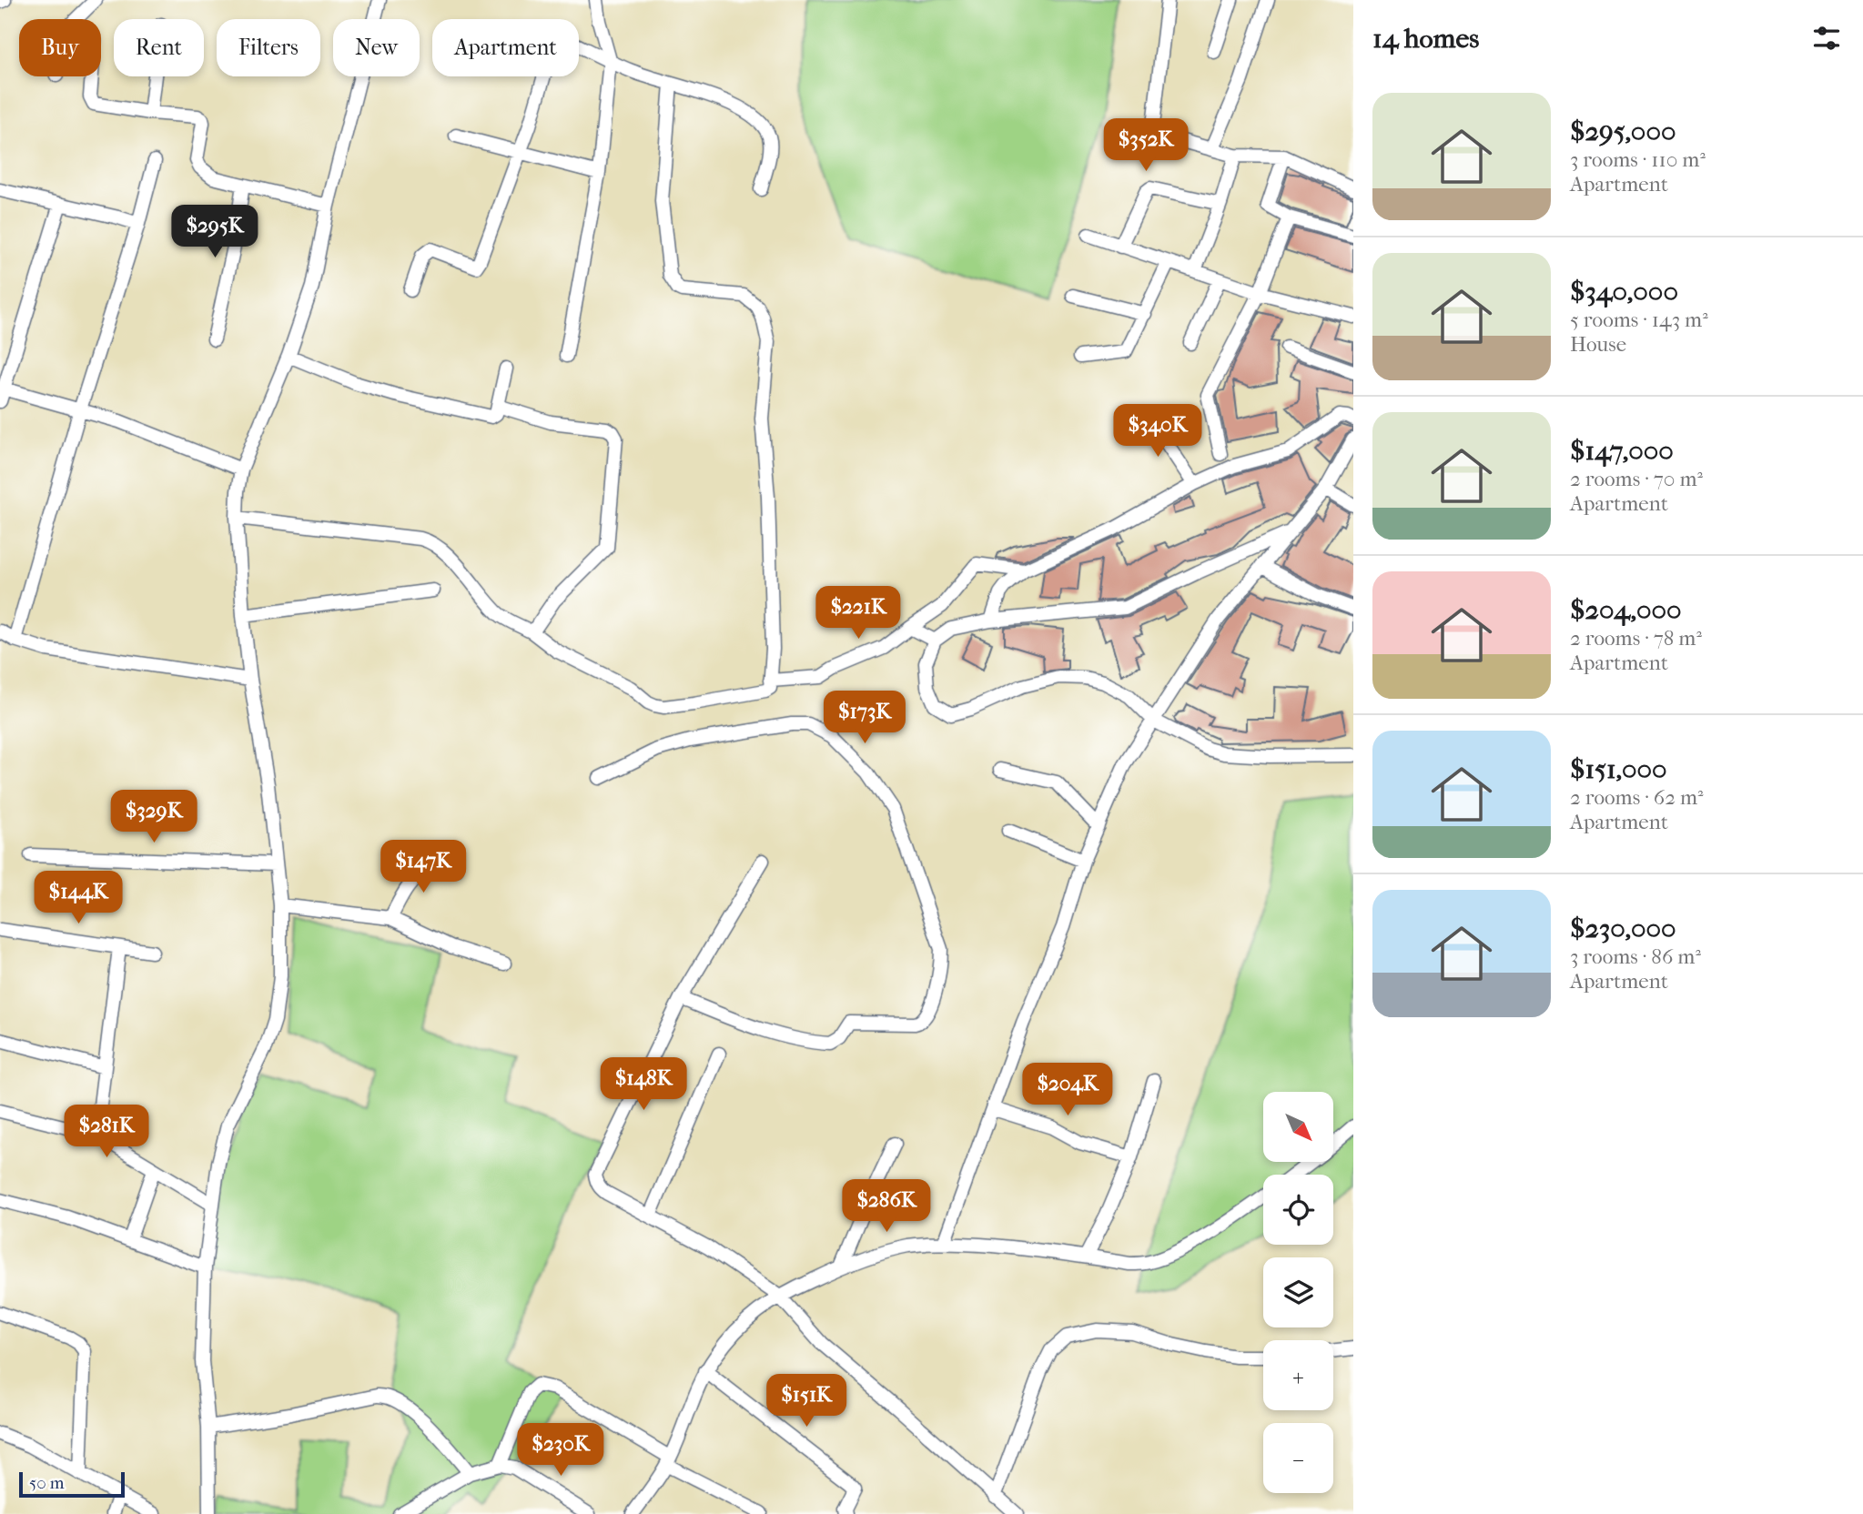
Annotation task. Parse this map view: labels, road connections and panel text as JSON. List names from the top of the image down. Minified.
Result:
{"scale_bar":"50 m","north":"bottom right","page":{"heading":"14 homes","chip":["Buy","Rent","Filters","New","Apartment"],"list":[{"name":"$295,000","note":"3 rooms · 110 m² · Apartment"},{"name":"$340,000","note":"5 rooms · 143 m² · House"},{"name":"$147,000","note":"2 rooms · 70 m² · Apartment"},{"name":"$204,000","note":"2 rooms · 78 m² · Apartment"},{"name":"$151,000","note":"2 rooms · 62 m² · Apartment"},{"name":"$230,000","note":"3 rooms · 86 m² · Apartment"}],"price":["$352K","$295K","$340K","$221K","$173K","$329K","$147K","$144K","$148K","$204K","$281K","$286K","$151K","$230K"],"map_buttons":["+","−"],"scale":"50 m"}}
